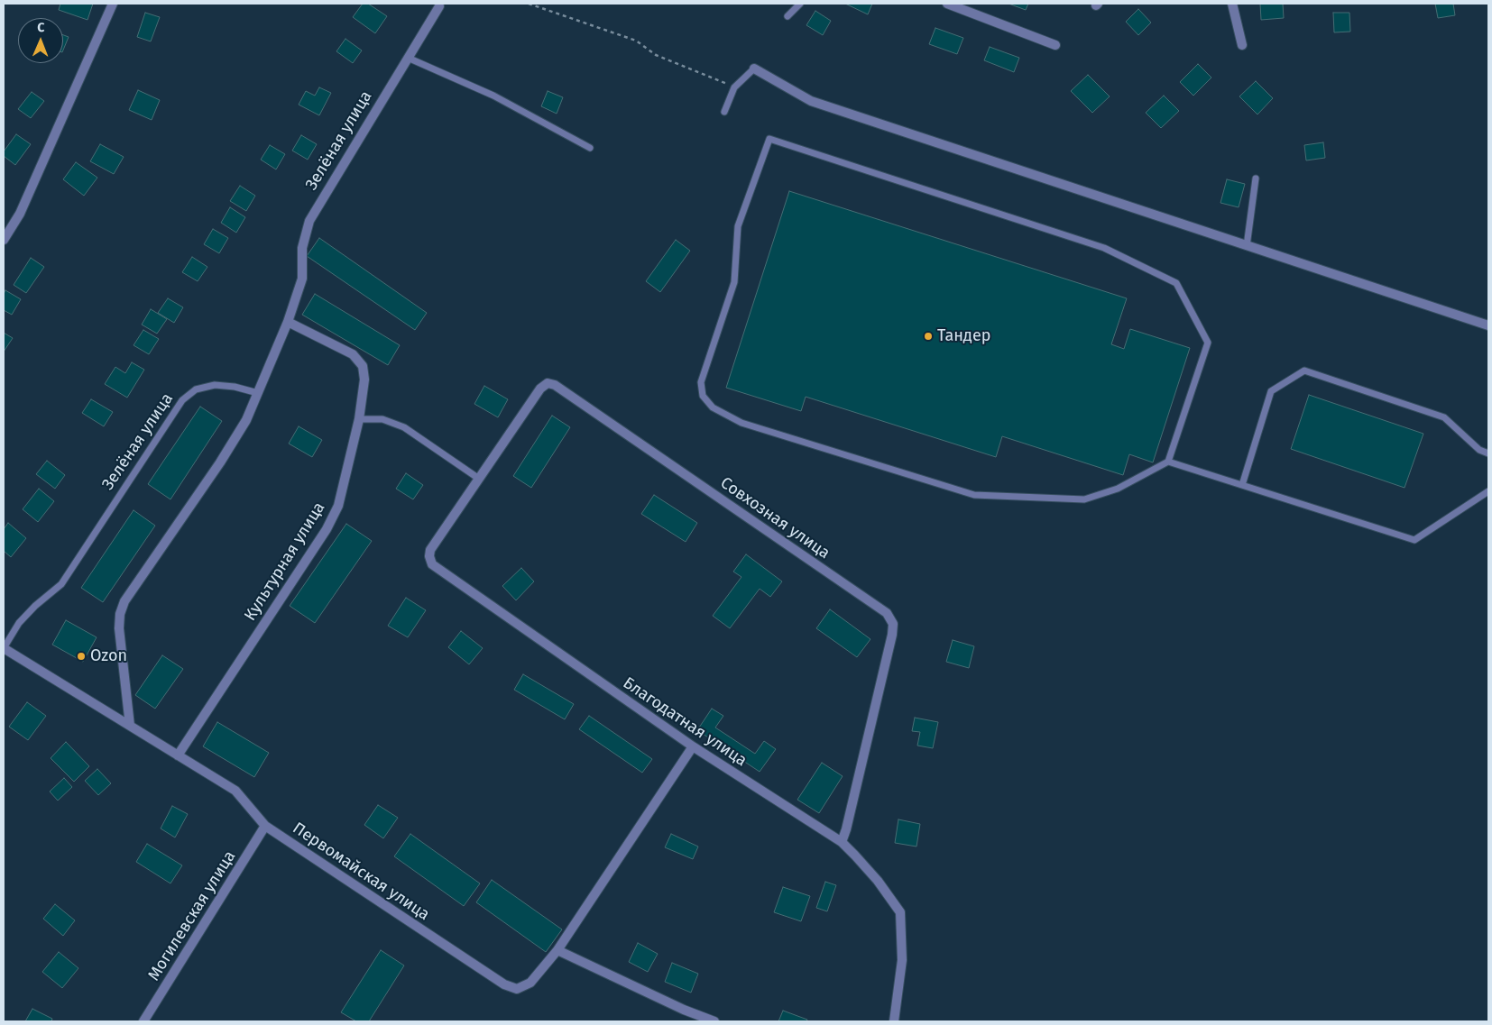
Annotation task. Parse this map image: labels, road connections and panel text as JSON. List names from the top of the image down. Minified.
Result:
{"streets":{"street":["Зелёная улица","Совхозная улица","Культурная улица","Благодатная улица","Первомайская улица","Могилевская улица"]},"crossings":[["Зелёная улица","Культурная улица"],["Зелёная улица","Первомайская улица"],["Совхозная улица","Благодатная улица"],["Культурная улица","Первомайская улица"],["Благодатная улица","Первомайская улица"],["Первомайская улица","Могилевская улица"]],"places":["Тандер","Ozon"],"north":"top"}
